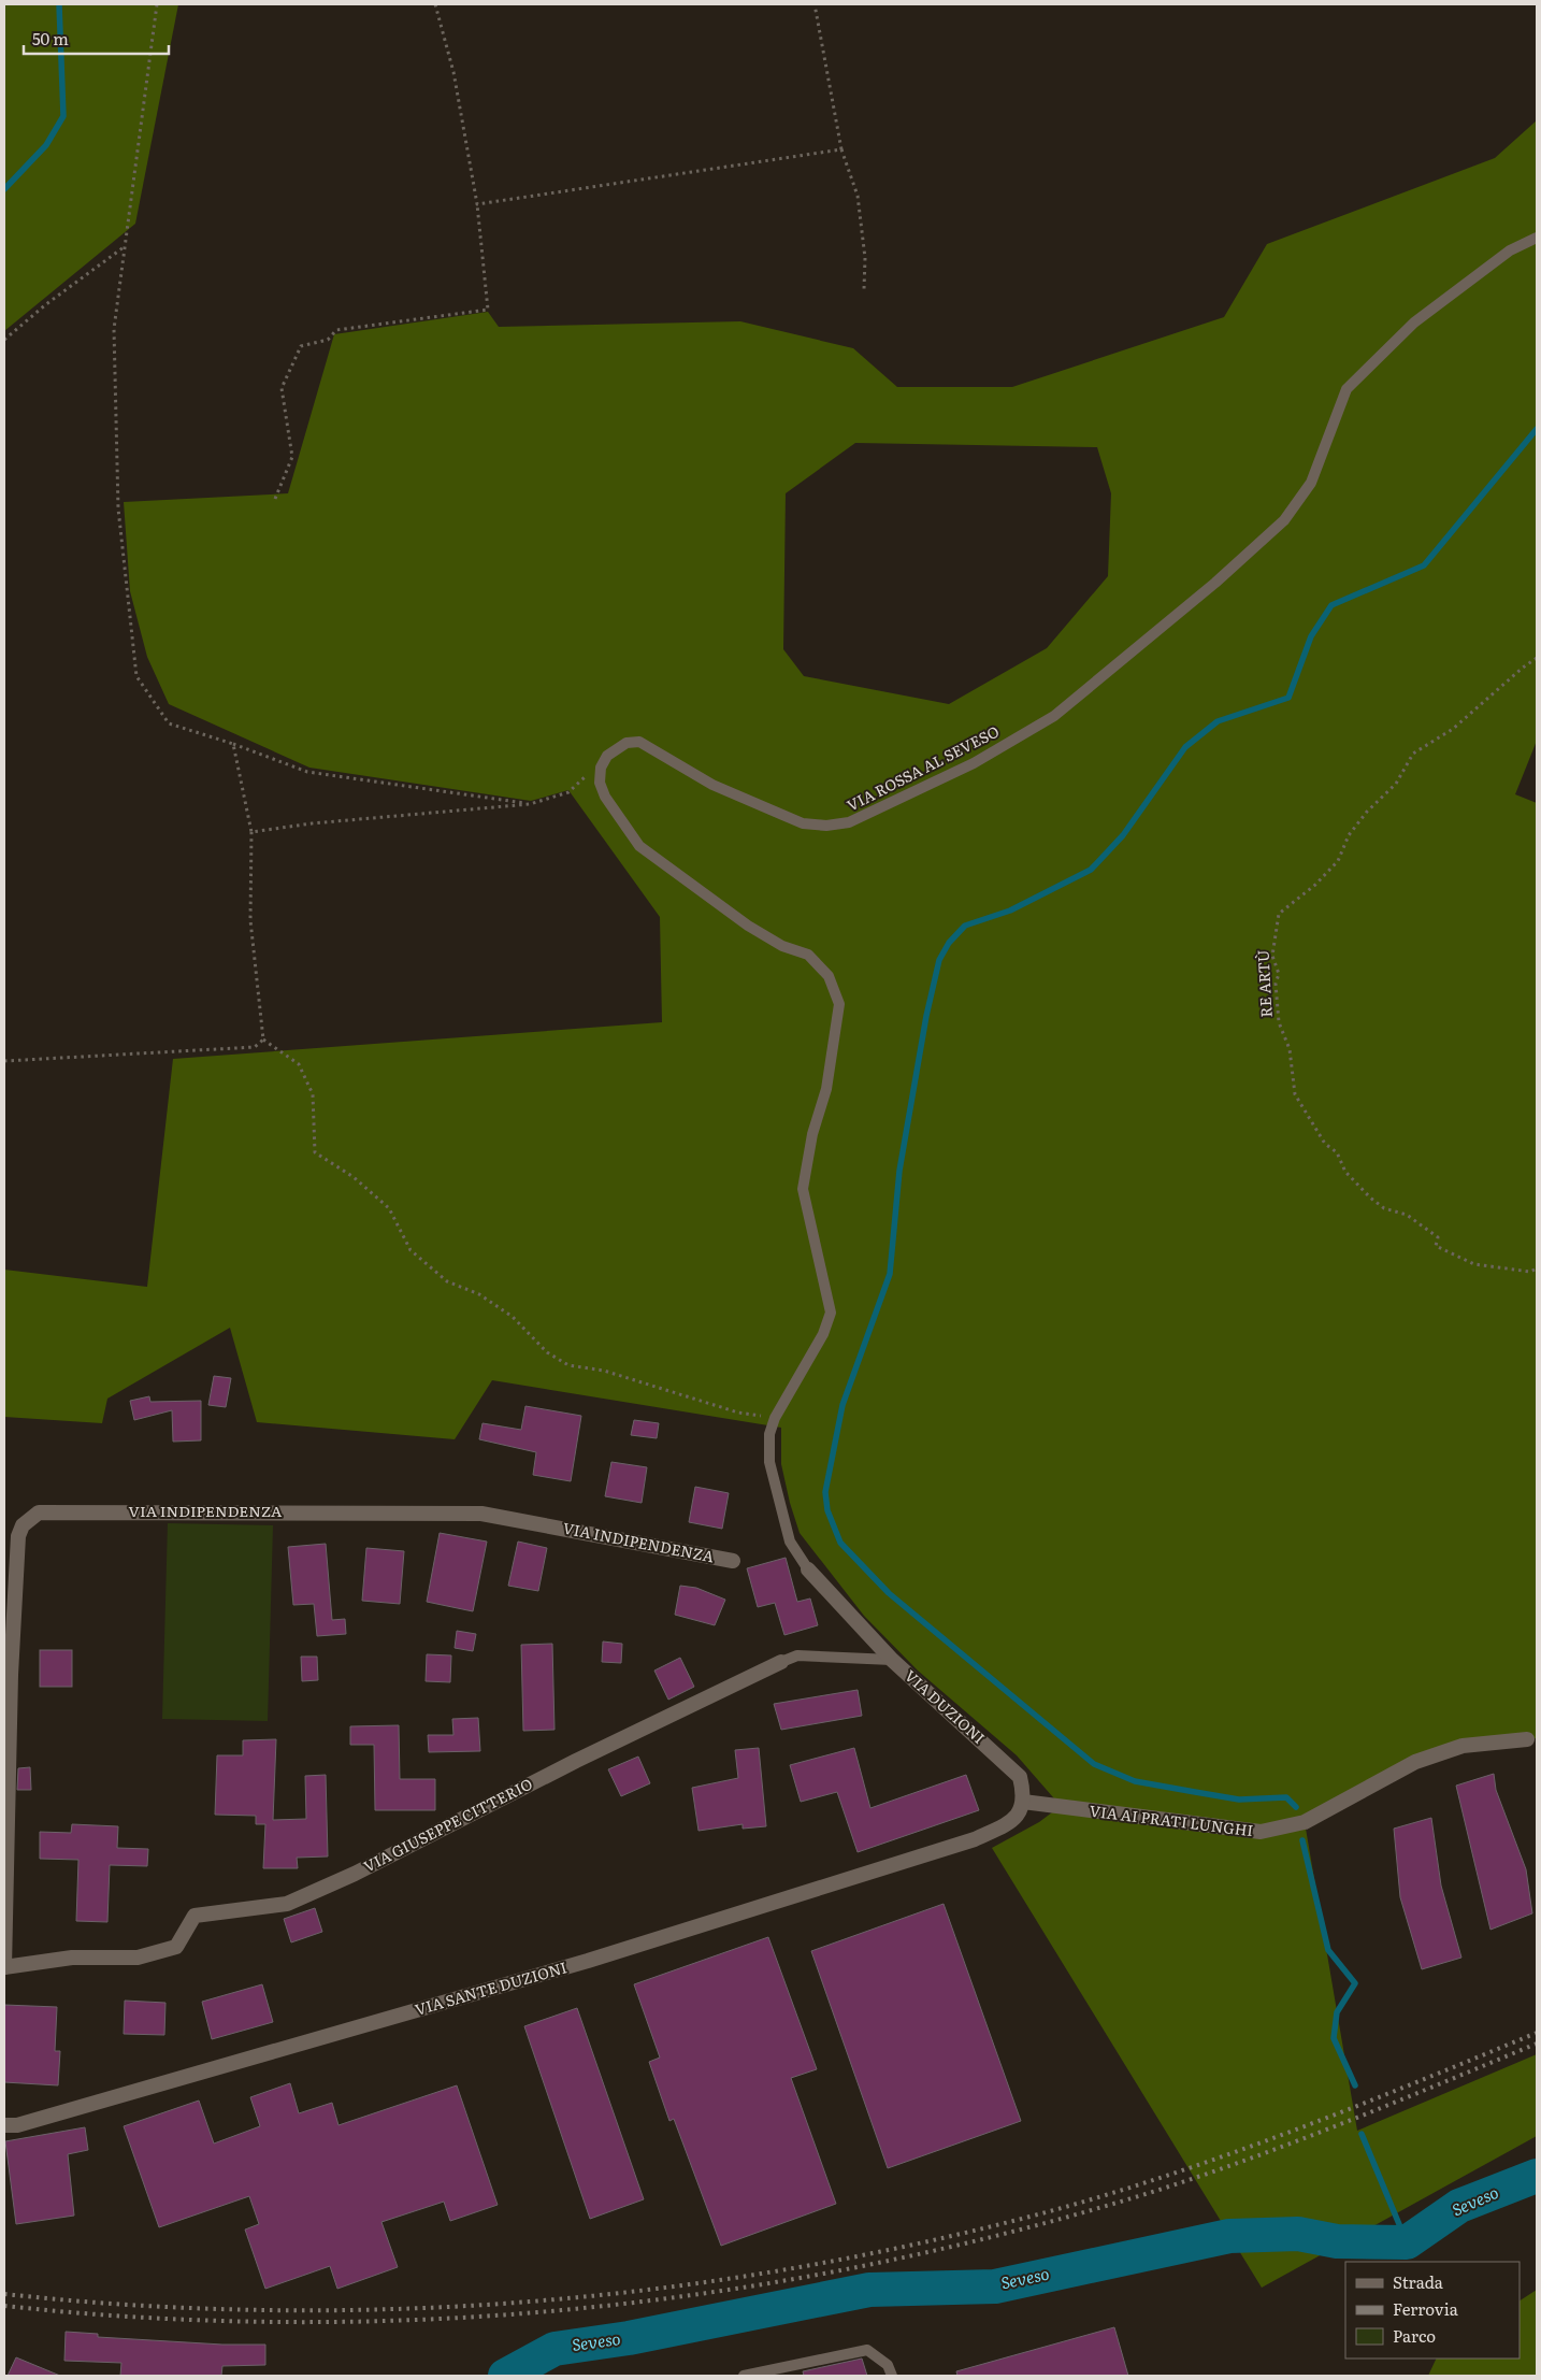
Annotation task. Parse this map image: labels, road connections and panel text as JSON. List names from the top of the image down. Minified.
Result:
{"streets":{"street":["VIA INDIPENDENZA","VIA DUZIONI","VIA AI PRATI LUNGHI","VIA GIUSEPPE CITTERIO","VIA SANTE DUZIONI"],"lane":["VIA ROSSA AL SEVESO"],"path":["RE ARTÙ"]},"crossings":[["VIA INDIPENDENZA","VIA GIUSEPPE CITTERIO"],["VIA DUZIONI","VIA AI PRATI LUNGHI"],["VIA DUZIONI","VIA GIUSEPPE CITTERIO"],["VIA DUZIONI","VIA SANTE DUZIONI"],["VIA AI PRATI LUNGHI","VIA SANTE DUZIONI"]],"water":["Seveso"],"legend":["Strada","Ferrovia","Parco"],"scale_bar":"50 m"}
